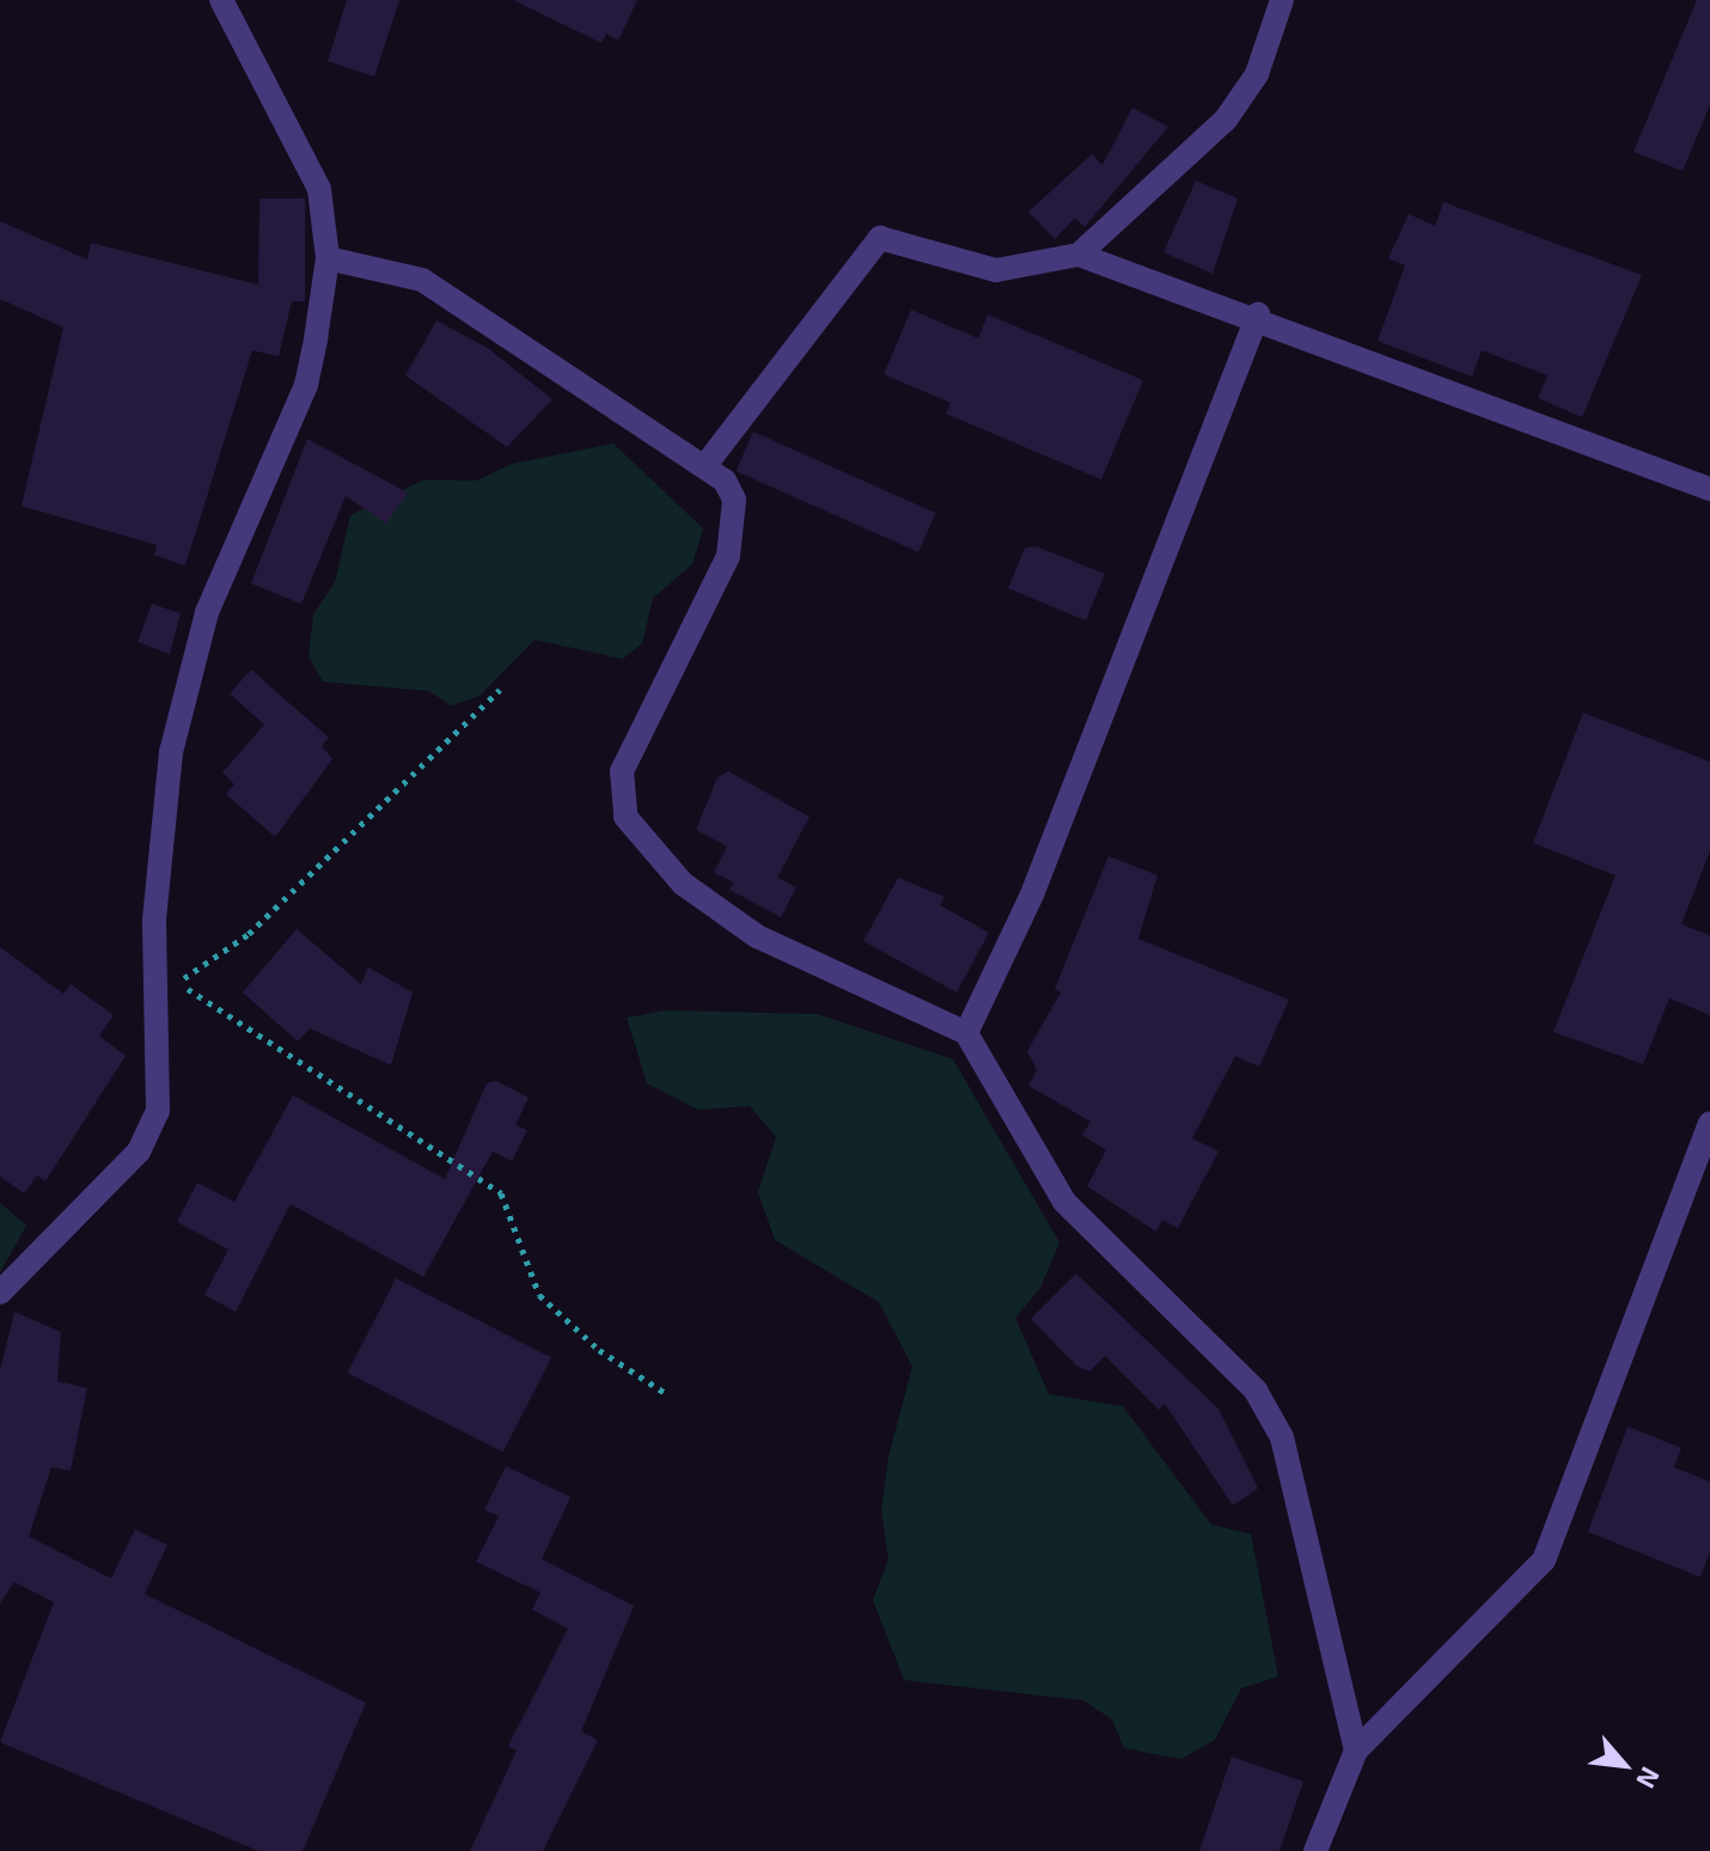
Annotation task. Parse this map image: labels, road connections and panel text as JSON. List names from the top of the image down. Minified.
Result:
{"north":"bottom right"}
